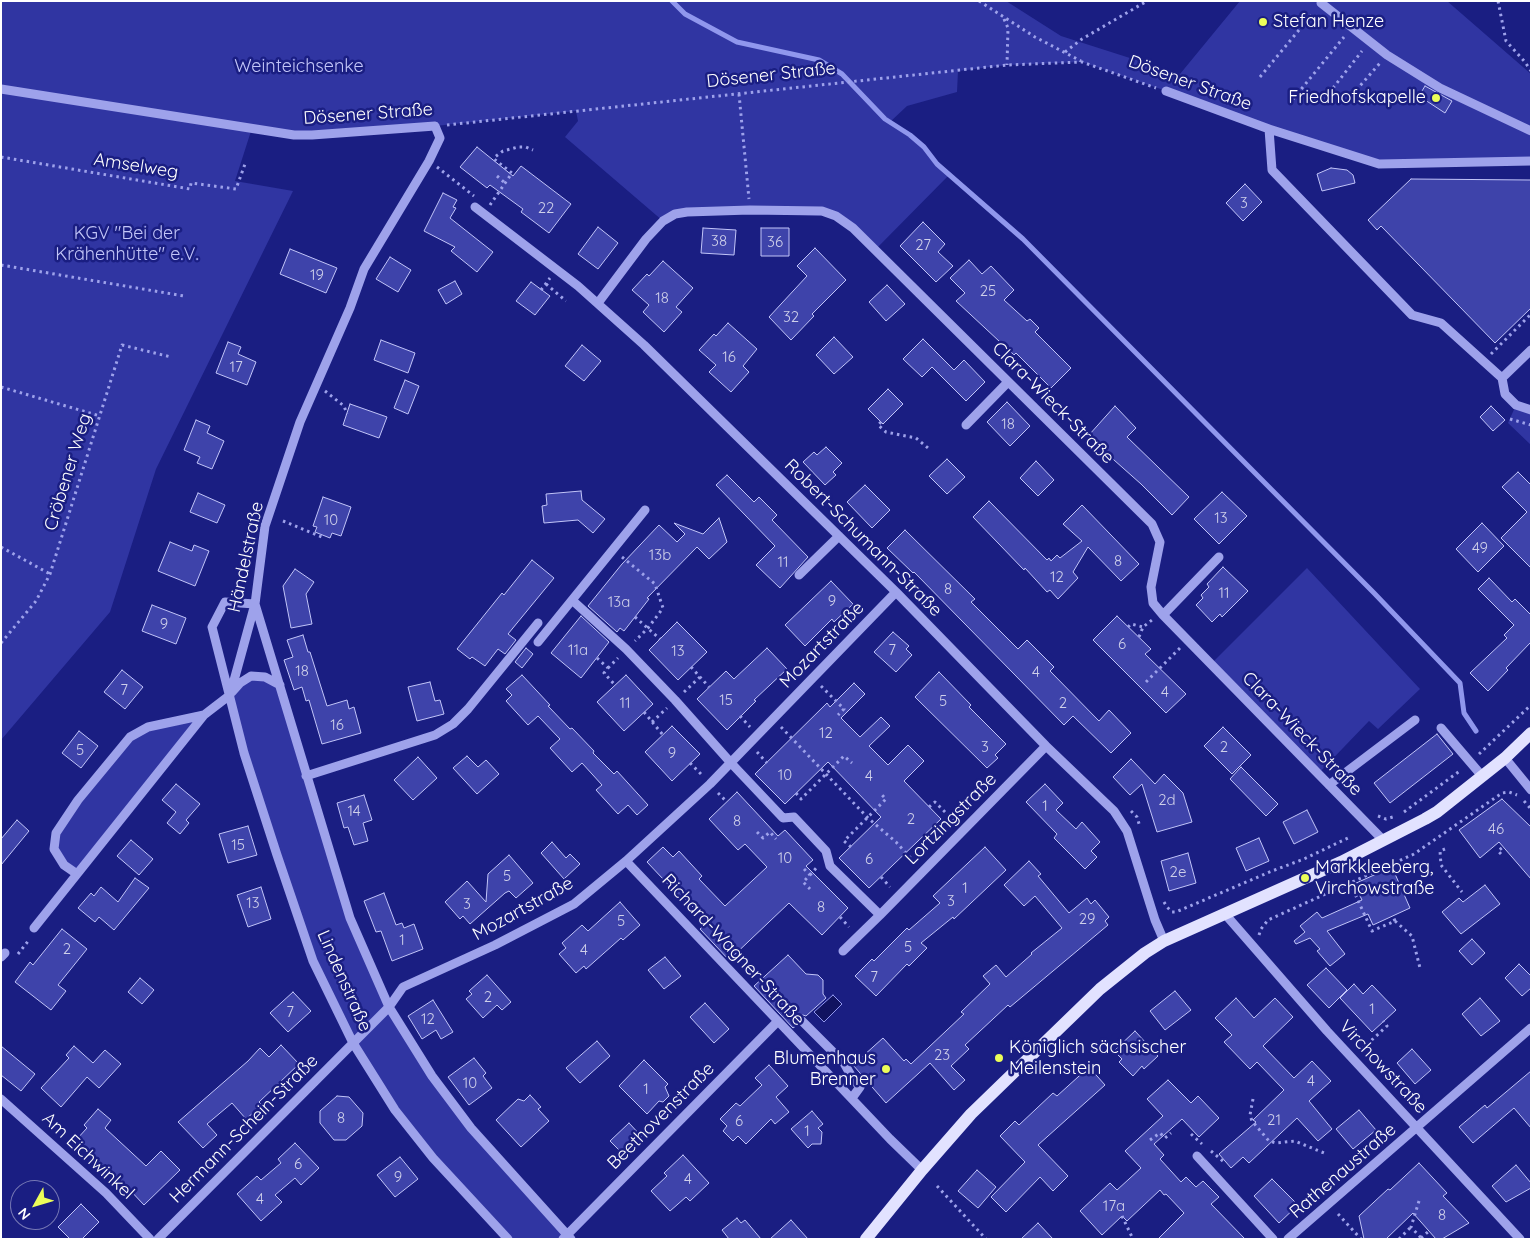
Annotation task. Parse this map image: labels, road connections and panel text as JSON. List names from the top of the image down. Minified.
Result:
{"streets":{"street":["Dösener Straße","Clara-Wieck-Straße","Robert-Schumann-Straße","Händelstraße","Mozartstraße","Lortzingstraße","Richard-Wagner-Straße","Lindenstraße","Virchowstraße","Beethovenstraße","Hermann-Schein-Straße","Am Eichwinkel","Rathenaustraße"],"path":["Amselweg","Cröbener Weg"]},"crossings":[["Dösener Straße","Händelstraße"],["Clara-Wieck-Straße","Robert-Schumann-Straße"],["Robert-Schumann-Straße","Mozartstraße"],["Robert-Schumann-Straße","Lortzingstraße"],["Händelstraße","Lindenstraße"],["Mozartstraße","Richard-Wagner-Straße"],["Mozartstraße","Lindenstraße"],["Mozartstraße","Hermann-Schein-Straße"],["Richard-Wagner-Straße","Beethovenstraße"],["Lindenstraße","Beethovenstraße"],["Lindenstraße","Hermann-Schein-Straße"],["Virchowstraße","Rathenaustraße"]],"parks":["Weinteichsenke","KGV \"Bei der Krähenhütte\" e.V."],"places":["Stefan Henze","Friedhofskapelle","Markkleeberg, Virchowstraße","Königlich sächsischer Meilenstein","Blumenhaus Brenner"],"house_numbers":["3","22","38","36","27","19","25","18","32","16","17","18","13","10","49","13b","8","11","12","8","11","9","13a","9","6","11a","7","13","18","4","7","4","15","5","11","2","16","12","3","2","5","9","10","4","2d","1","14","2","8","46","15","10","6","2e","5","1","3","13","3","8","29","5","1","5","2","4","7","2","1","7","12","23","4","10","1","8","21","6","1","6","9","4","4","17a","8"],"north":"bottom left"}
